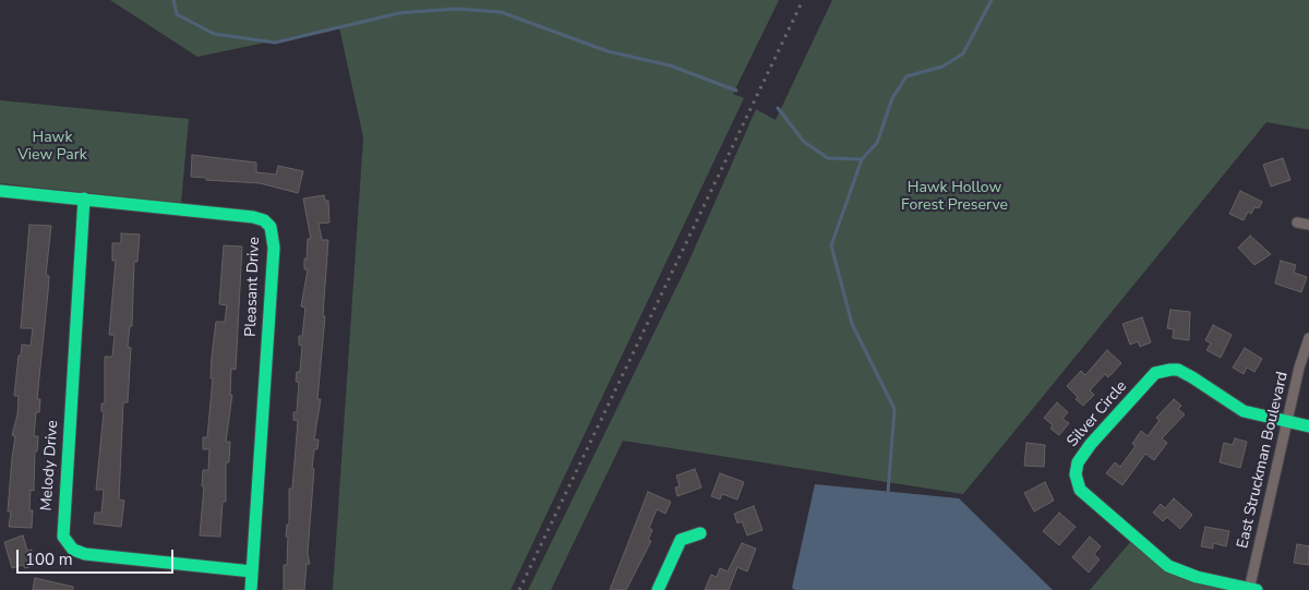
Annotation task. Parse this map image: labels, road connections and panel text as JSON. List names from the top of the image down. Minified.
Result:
{"streets":{"street":["Pleasant Drive","Silver Circle","East Struckman Boulevard","Melody Drive"]},"crossings":[["Pleasant Drive","Melody Drive"],["Silver Circle","East Struckman Boulevard"]],"parks":["Hawk View Park","Hawk Hollow Forest Preserve"],"scale_bar":"100 m"}
